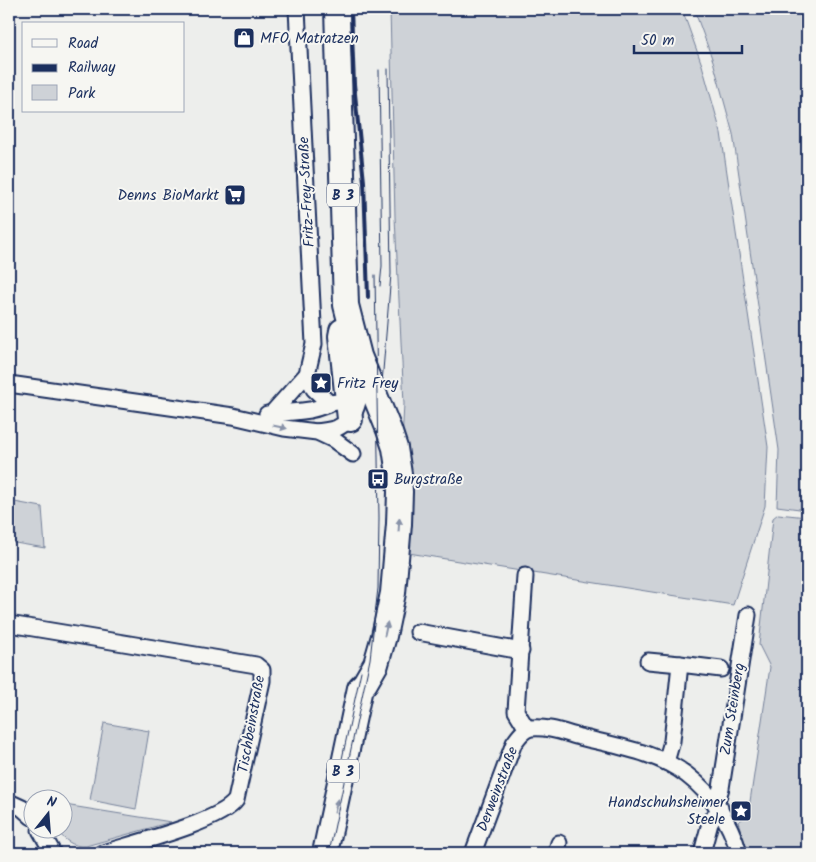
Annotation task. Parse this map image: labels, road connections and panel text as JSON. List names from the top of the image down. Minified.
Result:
{"streets":{"main road":["B 3"],"street":["Fritz-Frey-Straße","Zum Steinberg","Tischbeinstraße","Derweinstraße"]},"places":{"shop":["MFO Matratzen"],"supermarket":["Denns BioMarkt"],"place":["Fritz Frey","Handschuhsheimer Steele"],"bus stop":["Burgstraße"]},"legend":["Road","Railway","Park"],"scale_bar":"50 m","north":"top"}
